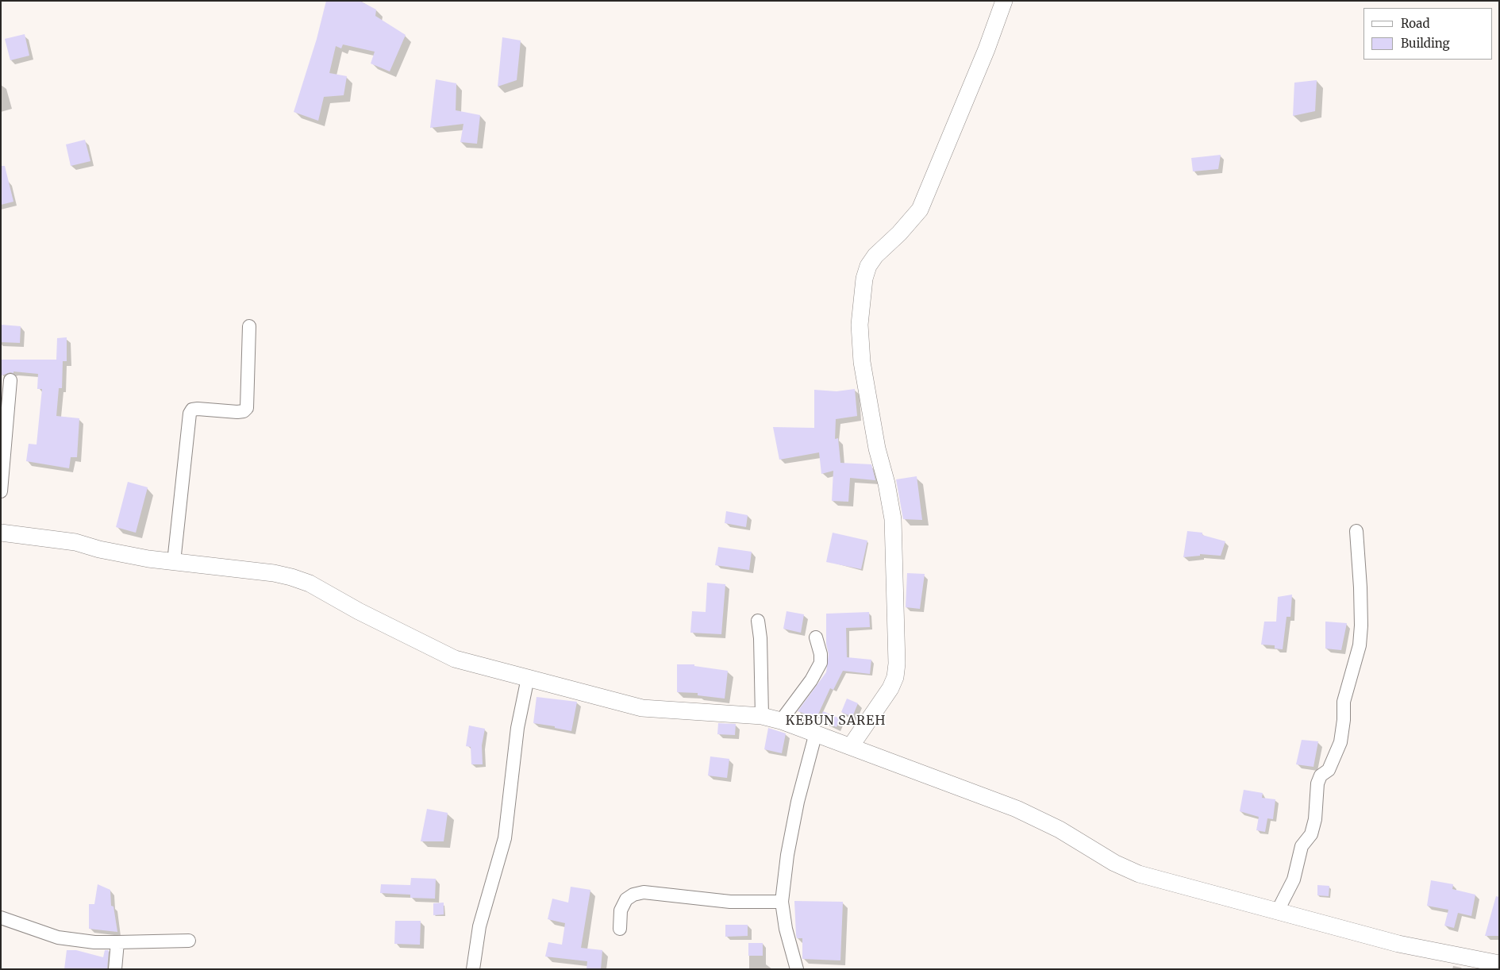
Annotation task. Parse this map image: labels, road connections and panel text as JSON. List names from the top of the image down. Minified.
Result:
{"districts":["KEBUN SAREH"],"legend":["Road","Building"]}
